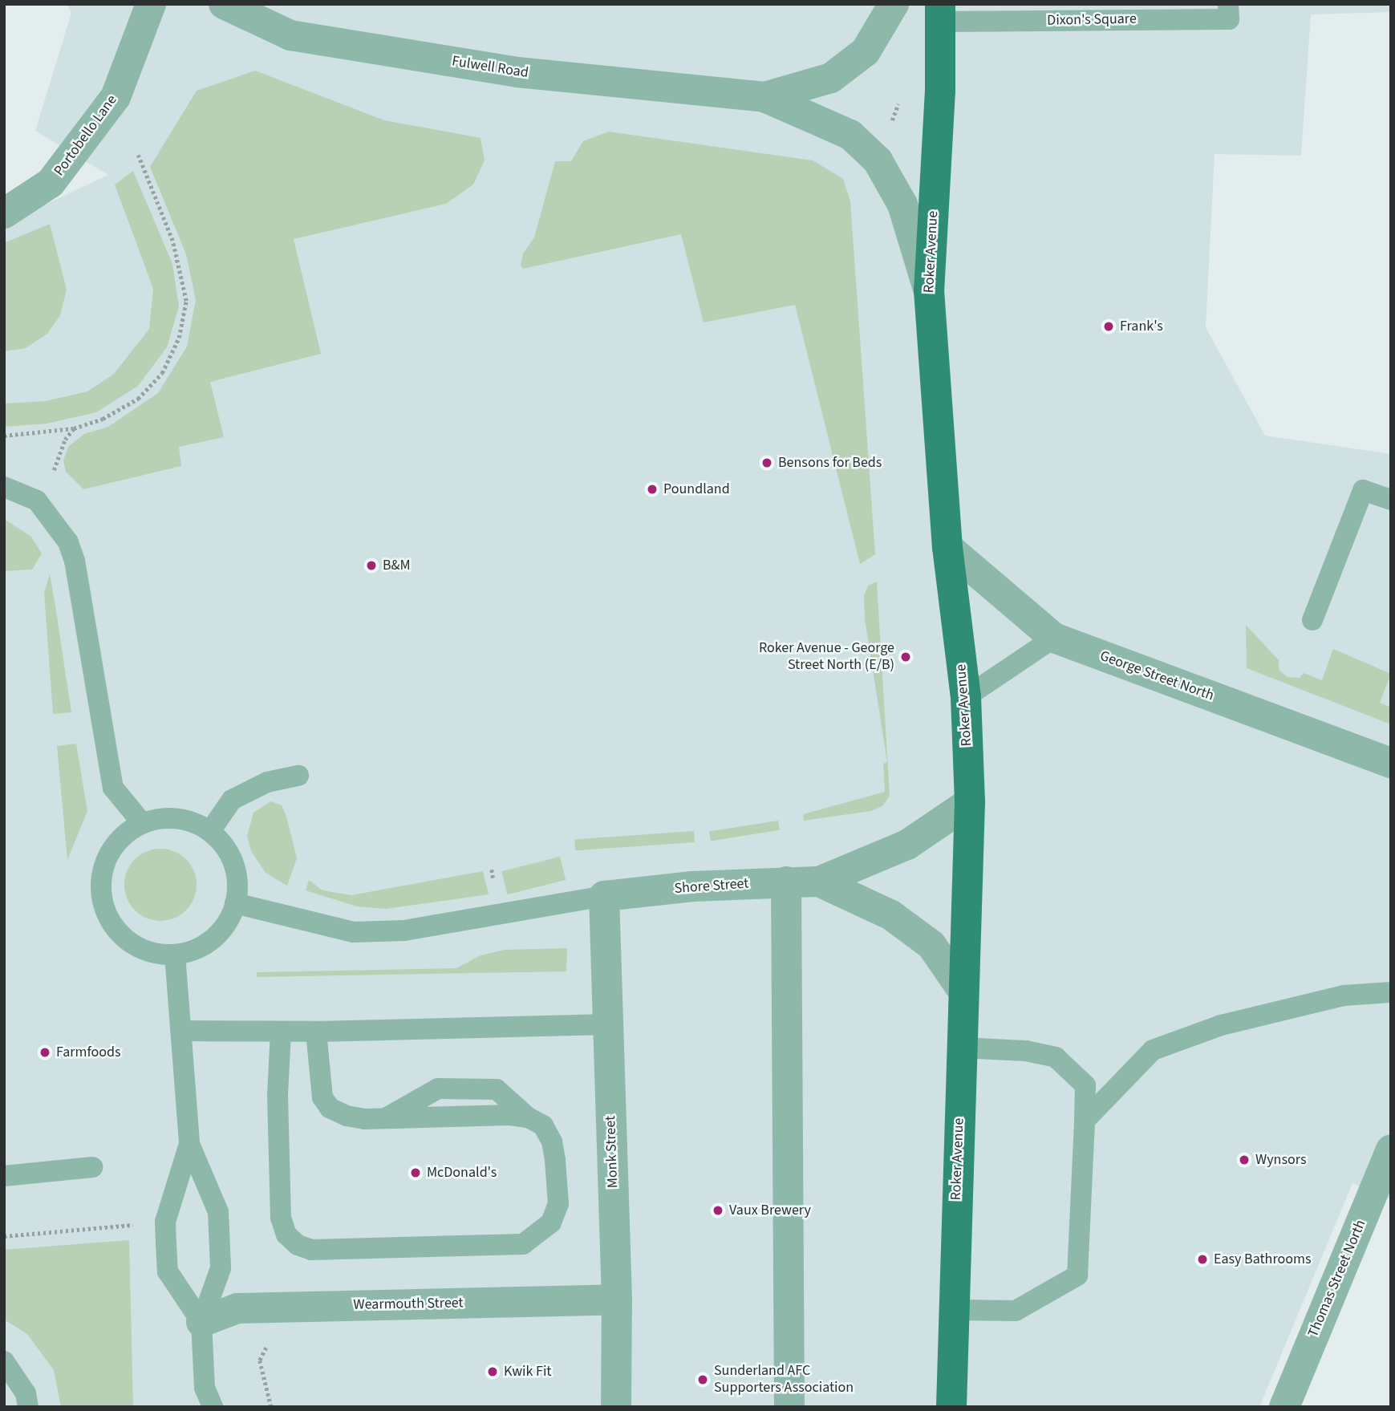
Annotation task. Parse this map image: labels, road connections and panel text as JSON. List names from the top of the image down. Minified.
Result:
{"streets":{"main road":["Roker Avenue"],"street":["Fulwell Road","Portobello Lane","George Street North","Shore Street","Monk Street","Thomas Street North","Wearmouth Street"],"lane":["Dixon's Square"]},"crossings":[["Dixon's Square","Roker Avenue"],["Fulwell Road","Roker Avenue"],["Roker Avenue","George Street North"],["Shore Street","Monk Street"],["Monk Street","Wearmouth Street"]],"places":["Frank's","Bensons for Beds","Poundland","B&M","Roker Avenue - George Street North (E/B)","Farmfoods","Wynsors","McDonald's","Vaux Brewery","Easy Bathrooms","Kwik Fit","Sunderland AFC Supporters Association"]}
